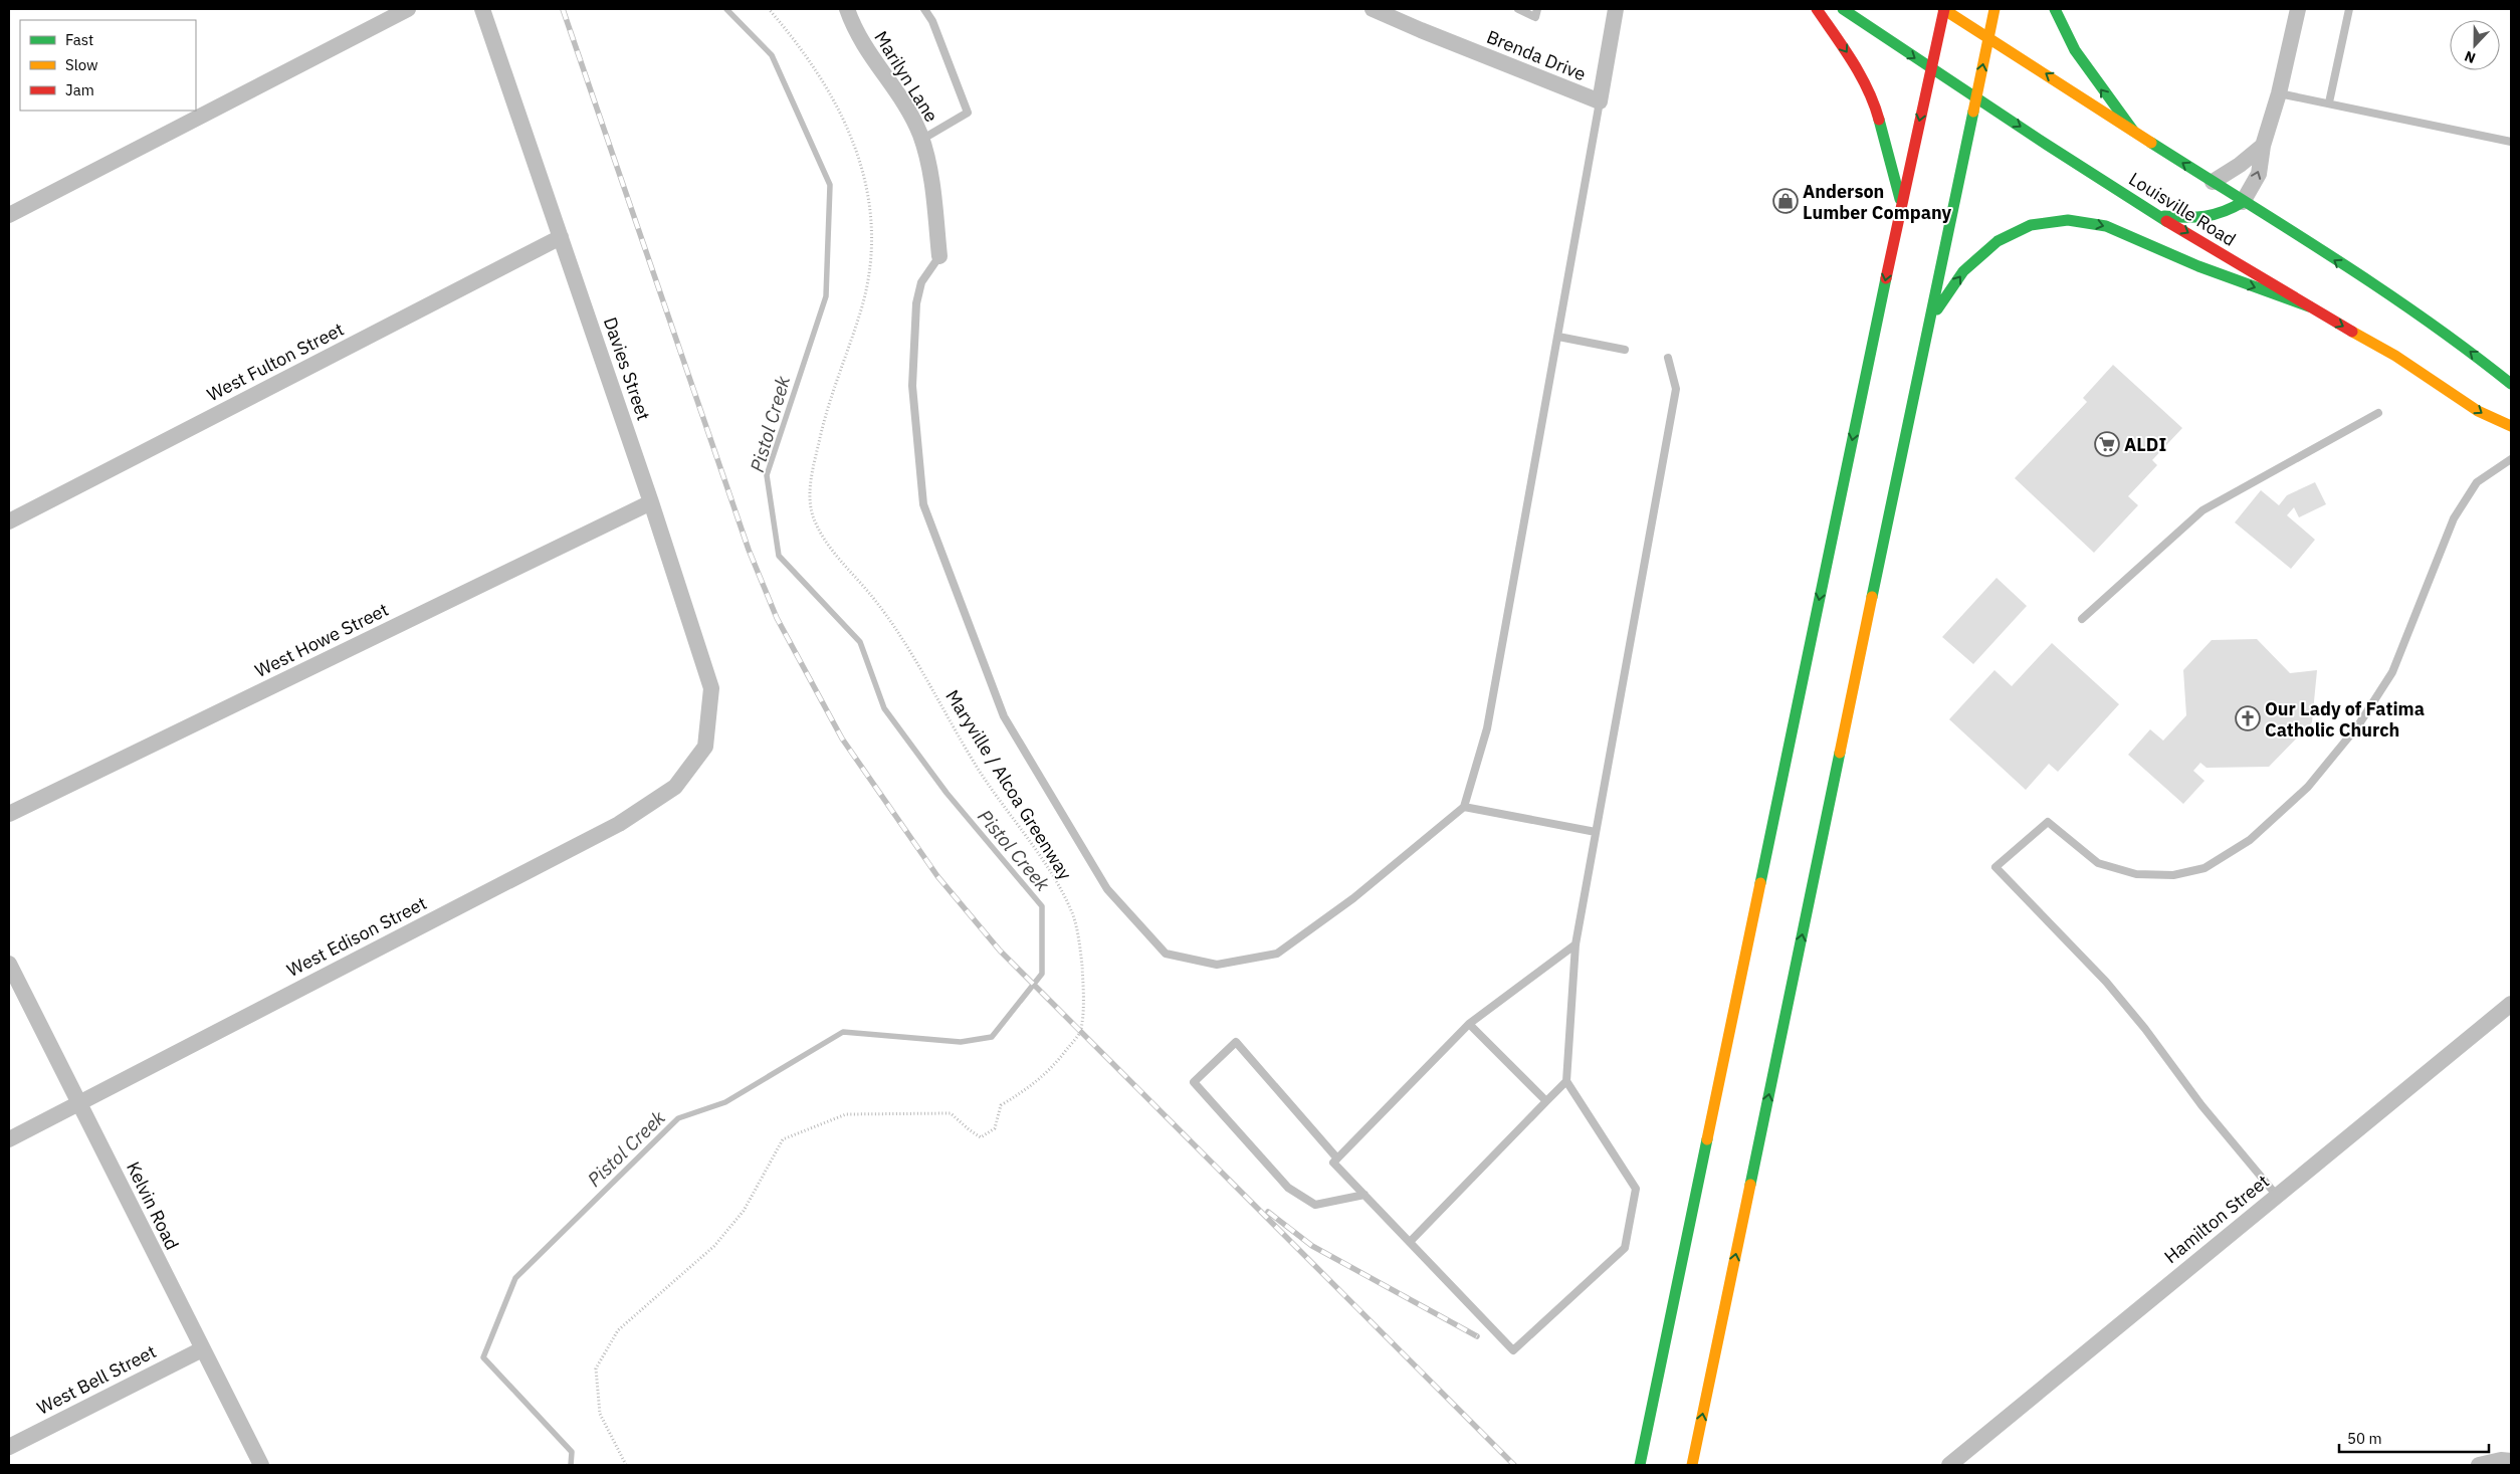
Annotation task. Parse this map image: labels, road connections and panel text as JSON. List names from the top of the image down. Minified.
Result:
{"streets":{"main road":["Louisville Road"],"street":["Brenda Drive","Marilyn Lane","West Fulton Street","Davies Street","West Howe Street","West Edison Street","Kelvin Road","Hamilton Street","West Bell Street"],"path":["Maryville / Alcoa Greenway"]},"crossings":[["West Fulton Street","Davies Street"],["Davies Street","West Howe Street"],["Davies Street","West Edison Street"],["West Edison Street","Kelvin Road"],["Kelvin Road","West Bell Street"]],"water":["Pistol Creek"],"places":{"shop":["Anderson Lumber Company"],"supermarket":["ALDI"],"church":["Our Lady of Fatima Catholic Church"]},"legend":["Fast","Slow","Jam"],"scale_bar":"50 m","north":"bottom"}
